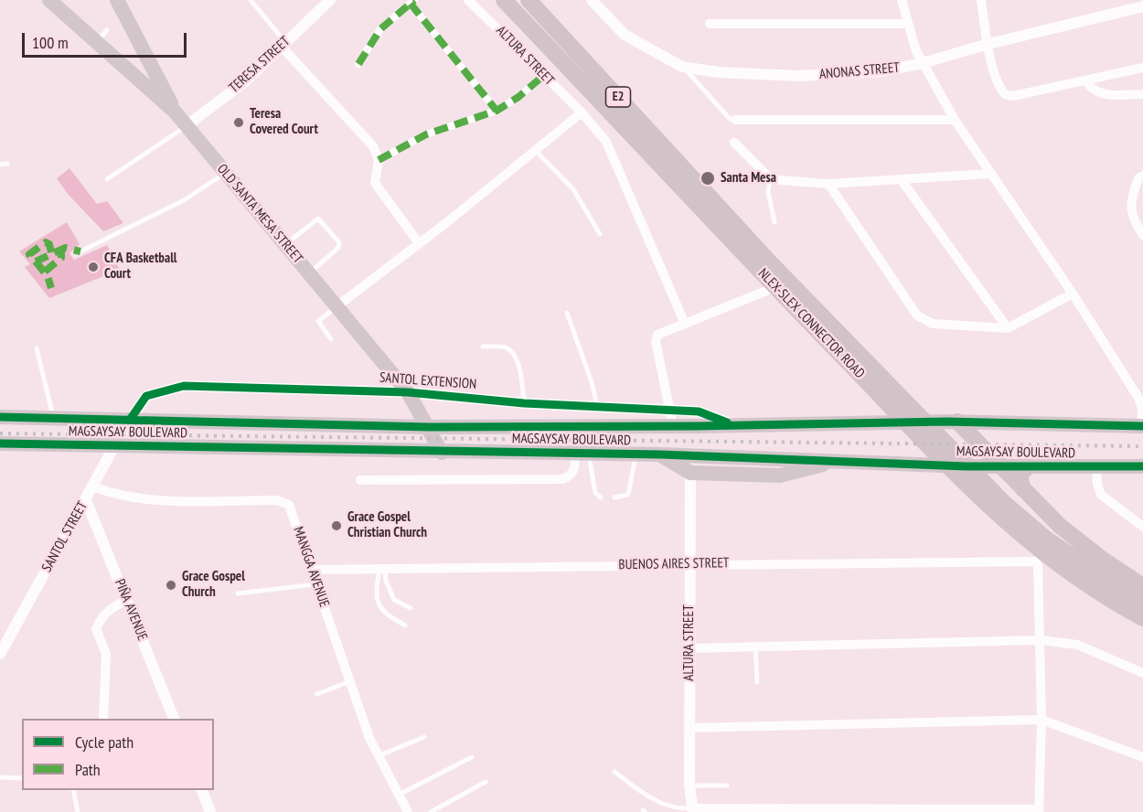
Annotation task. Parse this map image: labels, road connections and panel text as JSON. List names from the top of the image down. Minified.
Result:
{"streets":{"highway":["E2","NLEX-SLEX CONNECTOR ROAD"],"main road":["OLD SANTA MESA STREET","MAGSAYSAY BOULEVARD"],"street":["ALTURA STREET","TERESA STREET","ANONAS STREET","SANTOL EXTENSION","SANTOL STREET","BUENOS AIRES STREET","MANGGA AVENUE","PIÑA AVENUE"]},"crossings":[["ALTURA STREET","BUENOS AIRES STREET"],["TERESA STREET","OLD SANTA MESA STREET"],["OLD SANTA MESA STREET","SANTOL EXTENSION"],["OLD SANTA MESA STREET","MAGSAYSAY BOULEVARD"],["SANTOL EXTENSION","MAGSAYSAY BOULEVARD"],["SANTOL EXTENSION","SANTOL STREET"],["MAGSAYSAY BOULEVARD","SANTOL STREET"],["SANTOL STREET","MANGGA AVENUE"],["SANTOL STREET","PIÑA AVENUE"],["BUENOS AIRES STREET","MANGGA AVENUE"]],"places":["Teresa Covered Court","Santa Mesa","CFA Basketball Court","Grace Gospel Christian Church","Grace Gospel Church"],"legend":["Cycle path","Path"],"scale_bar":"100 m"}
